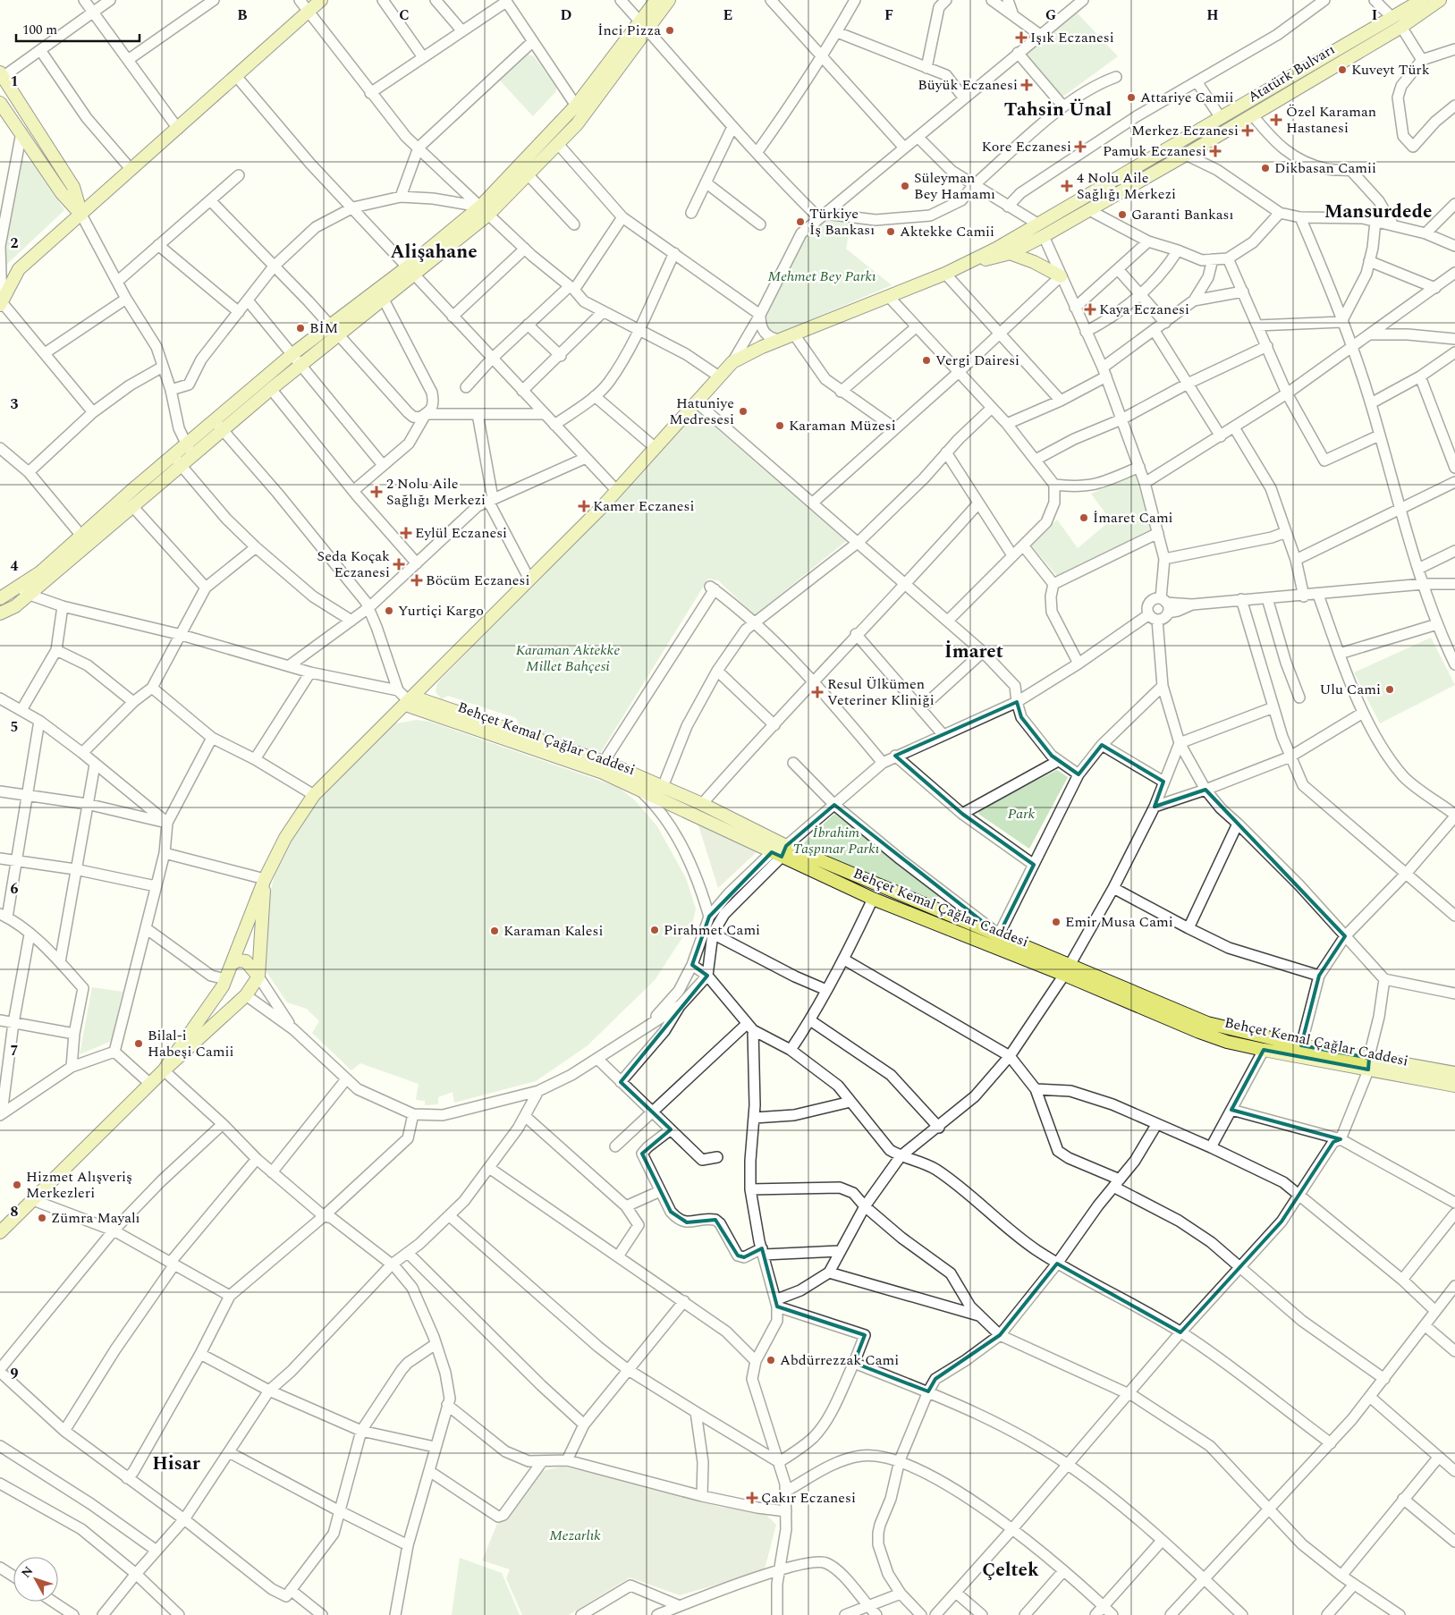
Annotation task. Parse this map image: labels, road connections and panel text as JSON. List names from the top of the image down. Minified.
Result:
{"streets":{"main road":["Atatürk Bulvarı","Behçet Kemal Çağlar Caddesi"]},"districts":["Tahsin Ünal","Mansurdede","Alişahane","İmaret","Hisar","Çeltek"],"parks":["Mehmet Bey Parkı","Karaman Aktekke Millet Bahçesi","Park","İbrahim Taşpınar Parkı","Mezarlık"],"places":{"other":["İnci Pizza","Kuveyt Türk","Attariye Camii","Dikbasan Camii","Süleyman Bey Hamamı","Garanti Bankası","Türkiye İş Bankası","Aktekke Camii","BİM","Vergi Dairesi","Hatuniye Medresesi","Karaman Müzesi","İmaret Cami","Yurtiçi Kargo","Ulu Cami","Emir Musa Cami","Pirahmet Cami","Karaman Kalesi","Bilal-i Habeşi Camii","Hizmet Alışveriş Merkezleri","Zümra Mayalı","Abdürrezzak Cami"],"health":["Işık Eczanesi","Büyük Eczanesi","Özel Karaman Hastanesi","Merkez Eczanesi","Kore Eczanesi","Pamuk Eczanesi","4 Nolu Aile Sağlığı Merkezi","Kaya Eczanesi","2 Nolu Aile Sağlığı Merkezi","Kamer Eczanesi","Eylül Eczanesi","Seda Koçak Eczanesi","Böcüm Eczanesi","Resul Ülkümen Veteriner Kliniği","Çakır Eczanesi"]},"scale_bar":"100 m","north":"top left","grid":{"columns":["B","C","D","E","F","G","H","I"],"rows":["1","2","3","4","5","6","7","8","9"]}}
